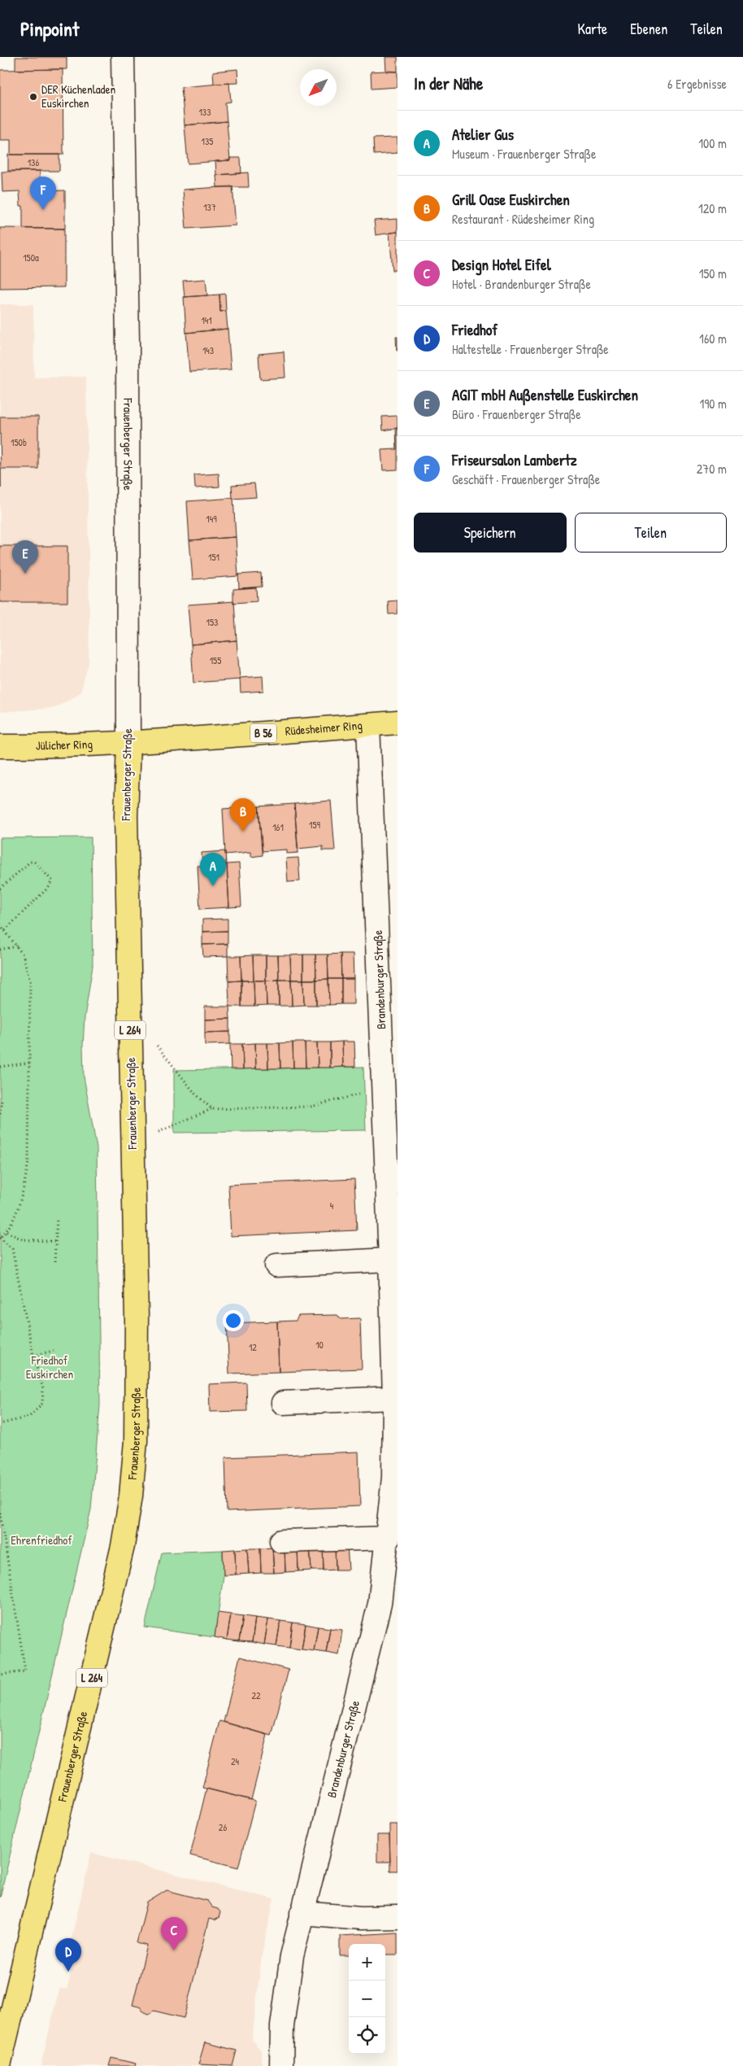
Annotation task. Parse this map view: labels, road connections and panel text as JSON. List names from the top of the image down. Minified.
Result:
{"streets":{"main road":["Frauenberger Straße","Rüdesheimer Ring","B 56","Jülicher Ring","L 264"],"street":["Brandenburger Straße"]},"crossings":[["Frauenberger Straße","Rüdesheimer Ring"],["Frauenberger Straße","Jülicher Ring"],["Rüdesheimer Ring","Jülicher Ring"],["Rüdesheimer Ring","Brandenburger Straße"]],"parks":["Friedhof Euskirchen","Ehrenfriedhof"],"places":["DER Küchenladen Euskirchen"],"house_numbers":["133","135","136","137","150a","141","143","150b","149","151","153","155","159","161","4","10","12","22","24","26"],"north":"bottom left","page":{"header":"Pinpoint","nav":["Karte","Ebenen","Teilen"],"heading":["In der Nähe","6 Ergebnisse"],"list":[{"mark":"A","name":"Atelier Gus","note":"Museum · Frauenberger Straße","value":"100 m"},{"mark":"B","name":"Grill Oase Euskirchen","note":"Restaurant · Rüdesheimer Ring","value":"120 m"},{"mark":"C","name":"Design Hotel Eifel","note":"Hotel · Brandenburger Straße","value":"150 m"},{"mark":"D","name":"Friedhof","note":"Haltestelle · Frauenberger Straße","value":"160 m"},{"mark":"E","name":"AGIT mbH Außenstelle Euskirchen","note":"Büro · Frauenberger Straße","value":"190 m"},{"mark":"F","name":"Friseursalon Lambertz","note":"Geschäft · Frauenberger Straße","value":"270 m"}],"pins":["F","E","B","A","C","D"],"buttons":["Speichern","Teilen"],"map_buttons":["+","−"]}}
